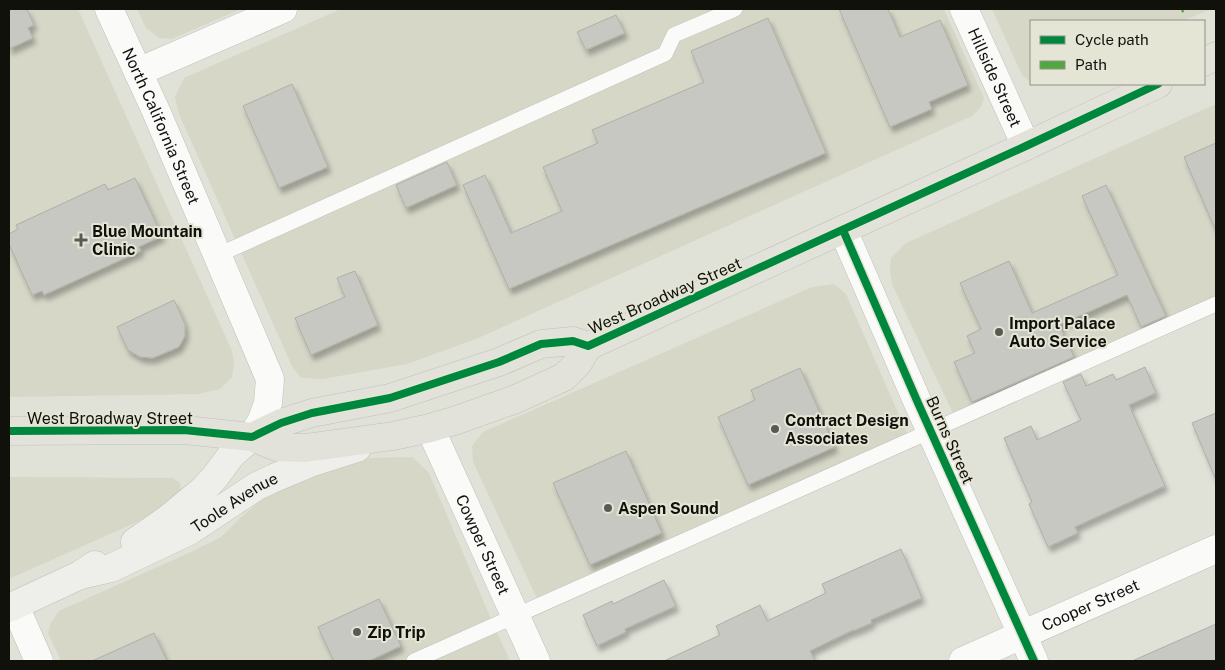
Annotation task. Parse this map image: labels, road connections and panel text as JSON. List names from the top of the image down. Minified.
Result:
{"streets":{"main road":["West Broadway Street","Toole Avenue"],"street":["Hillside Street","North California Street","Burns Street","Cowper Street","Cooper Street"]},"crossings":[["Hillside Street","West Broadway Street"],["North California Street","West Broadway Street"],["North California Street","Toole Avenue"],["West Broadway Street","Burns Street"],["West Broadway Street","Toole Avenue"],["West Broadway Street","Cowper Street"],["Burns Street","Cooper Street"]],"places":{"health":["Blue Mountain Clinic"],"other":["Import Palace Auto Service","Contract Design Associates","Aspen Sound","Zip Trip"]},"legend":["Cycle path","Path"]}
